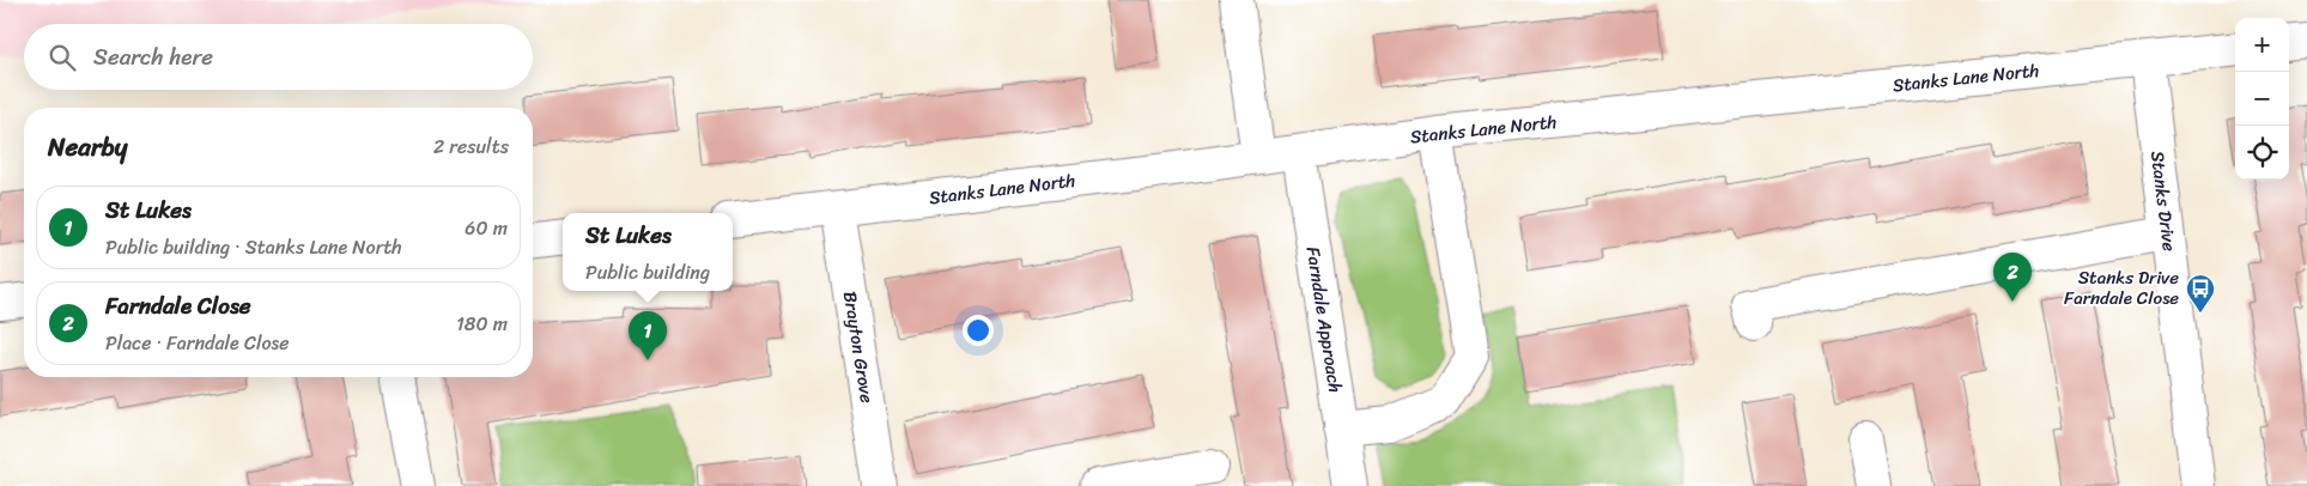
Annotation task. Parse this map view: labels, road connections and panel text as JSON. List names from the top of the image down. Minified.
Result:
{"streets":{"street":["Stanks Lane North","Stanks Drive","Farndale Approach","Brayton Grove"]},"crossings":[["Stanks Lane North","Stanks Drive"],["Stanks Lane North","Farndale Approach"],["Stanks Lane North","Brayton Grove"]],"places":{"bus stop":["Stanks Drive Farndale Close"]},"page":{"map_buttons":["+","−"],"search":"Search here","heading":["Nearby","2 results"],"list":[{"mark":"1","name":"St Lukes","note":"Public building · Stanks Lane North","value":"60 m"},{"mark":"2","name":"Farndale Close","note":"Place · Farndale Close","value":"180 m"}],"popup":["St Lukes","Public building"],"pins":["2","1"]}}
